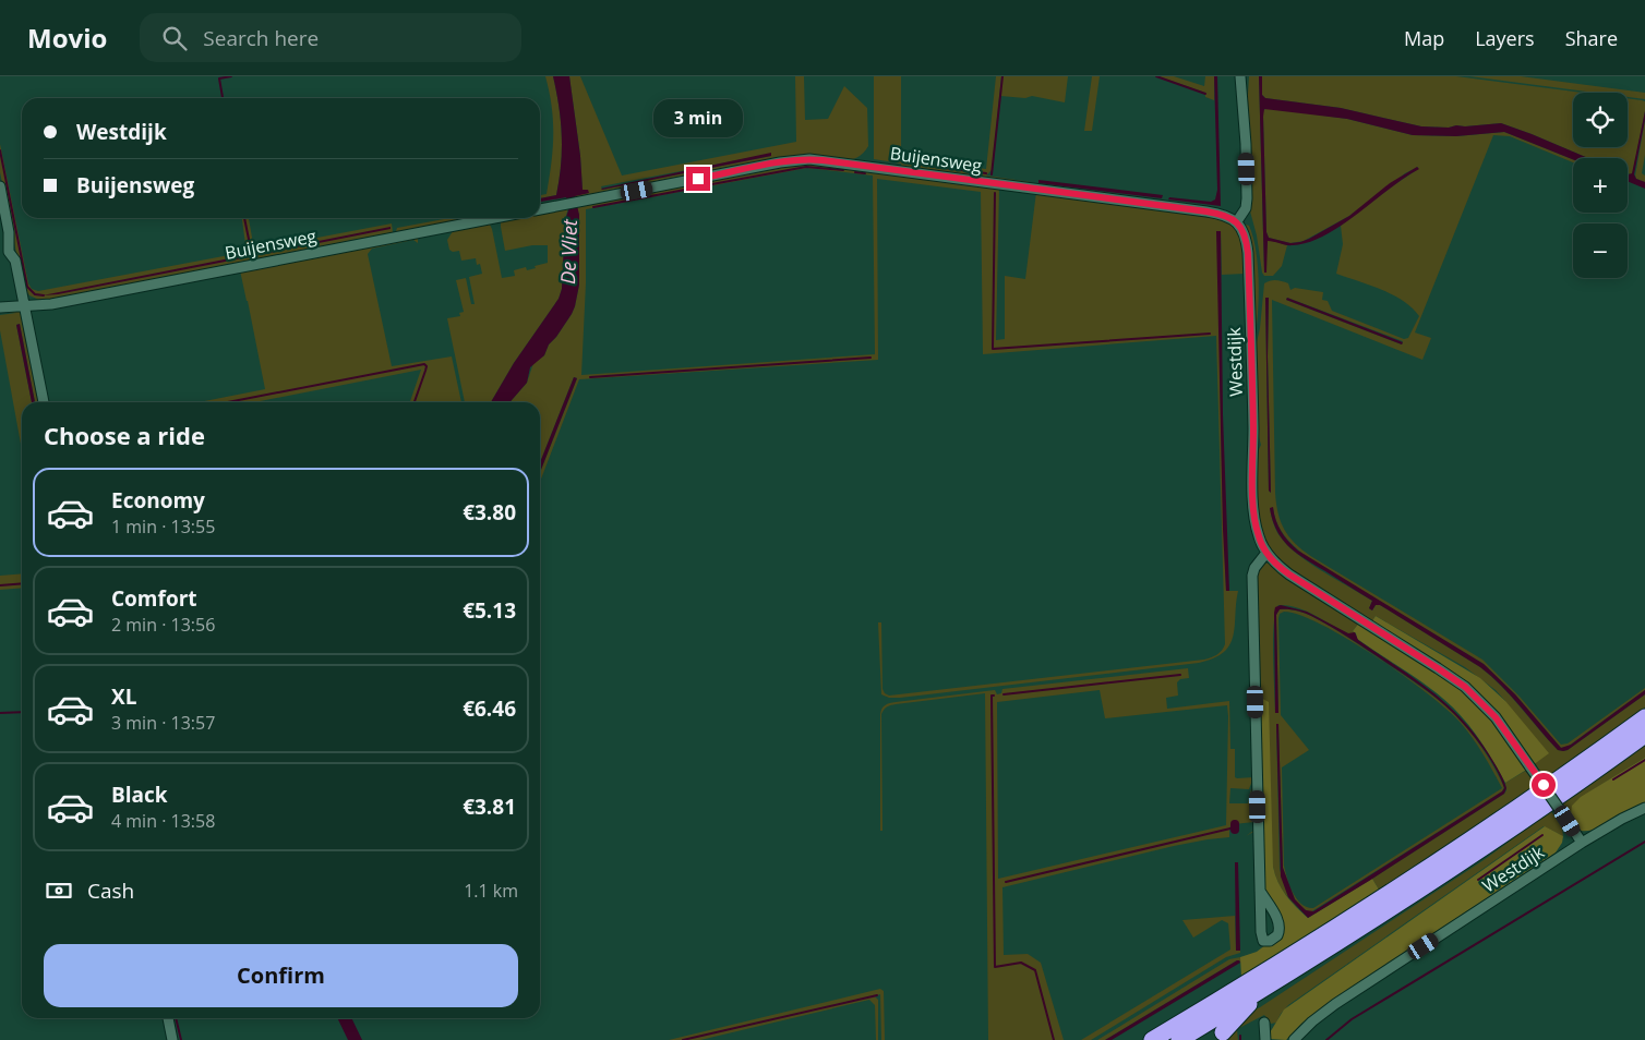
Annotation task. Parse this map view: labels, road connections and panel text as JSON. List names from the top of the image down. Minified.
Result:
{"streets":{"street":["Buijensweg","Westdijk"]},"crossings":[["Buijensweg","Westdijk"]],"water":["De Vliet"],"page":{"header":"Movio","search":"Search here","nav":["Map","Layers","Share"],"map_buttons":["+","−"],"banner":["Westdijk","Buijensweg"],"bubble":"3 min","heading":"Choose a ride","list":[{"name":"Economy","note":"1 min · 13:55","value":"€3.80"},{"name":"Comfort","note":"2 min · 13:56","value":"€5.13"},{"name":"XL","note":"3 min · 13:57","value":"€6.46"},{"name":"Black","note":"4 min · 13:58","value":"€3.81"}],"pay":["Cash","1.1 km"],"buttons":"Confirm"}}
